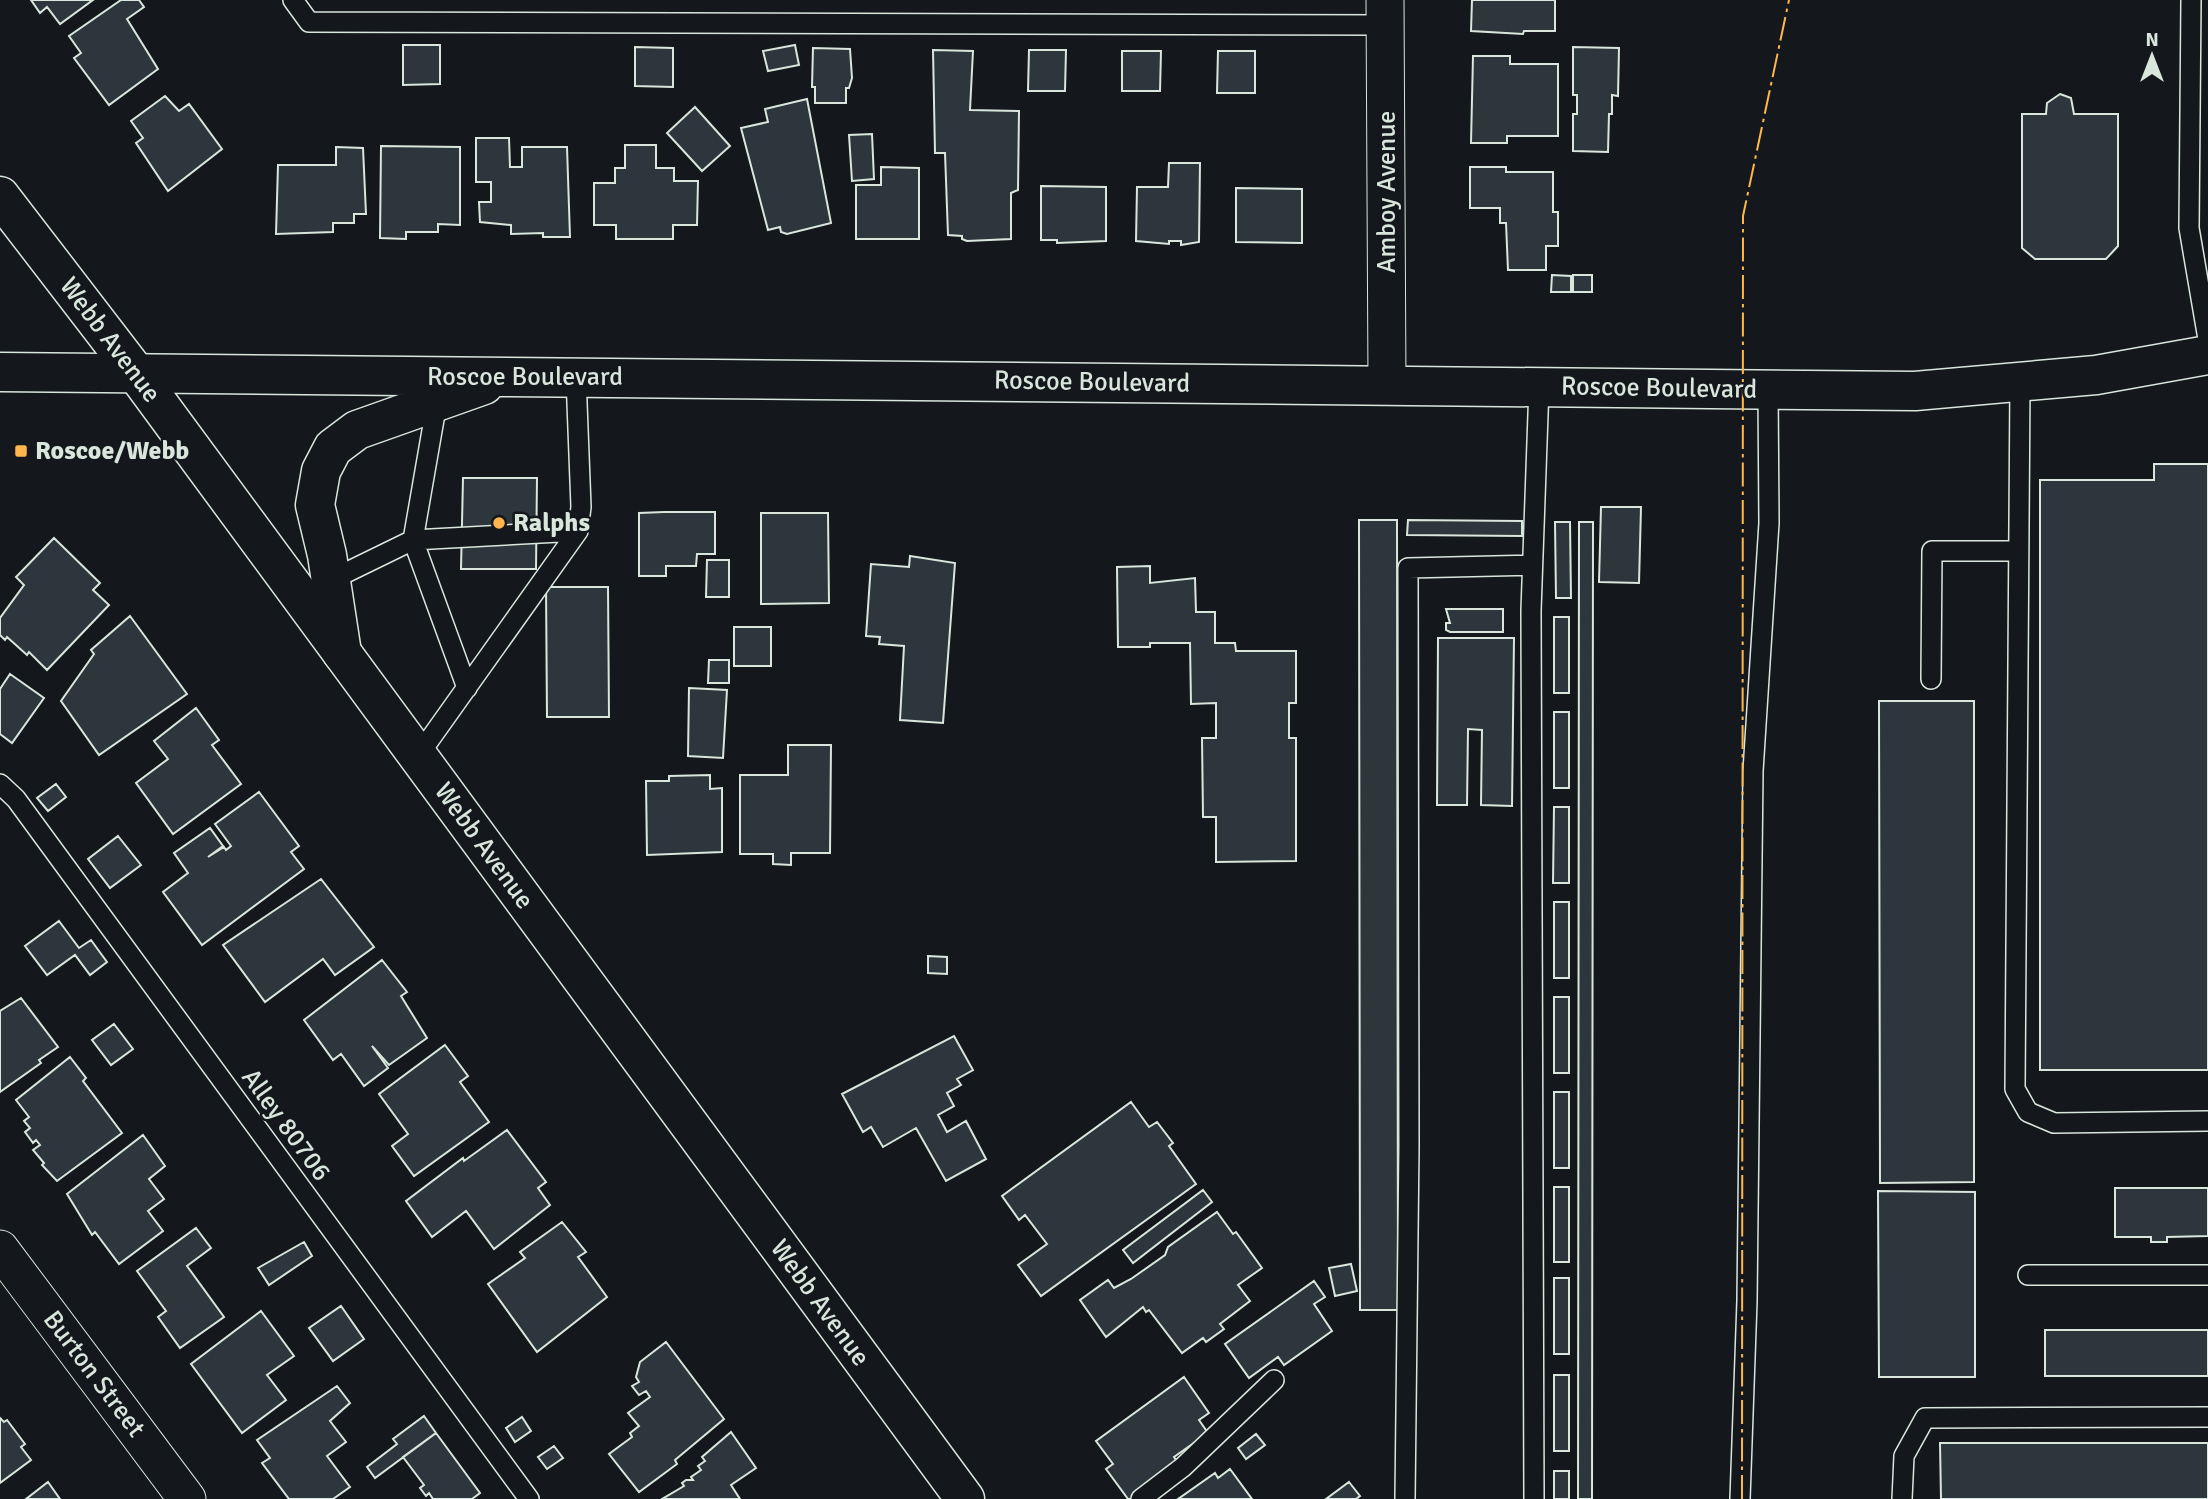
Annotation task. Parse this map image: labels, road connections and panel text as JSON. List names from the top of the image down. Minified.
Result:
{"streets":{"main road":["Webb Avenue","Roscoe Boulevard"],"street":["Amboy Avenue","Burton Street"],"lane":["Alley 80706"]},"crossings":[["Amboy Avenue","Roscoe Boulevard"],["Webb Avenue","Roscoe Boulevard"]],"places":{"transit":["Roscoe/Webb"],"other":["Ralphs"]},"north":"top"}
